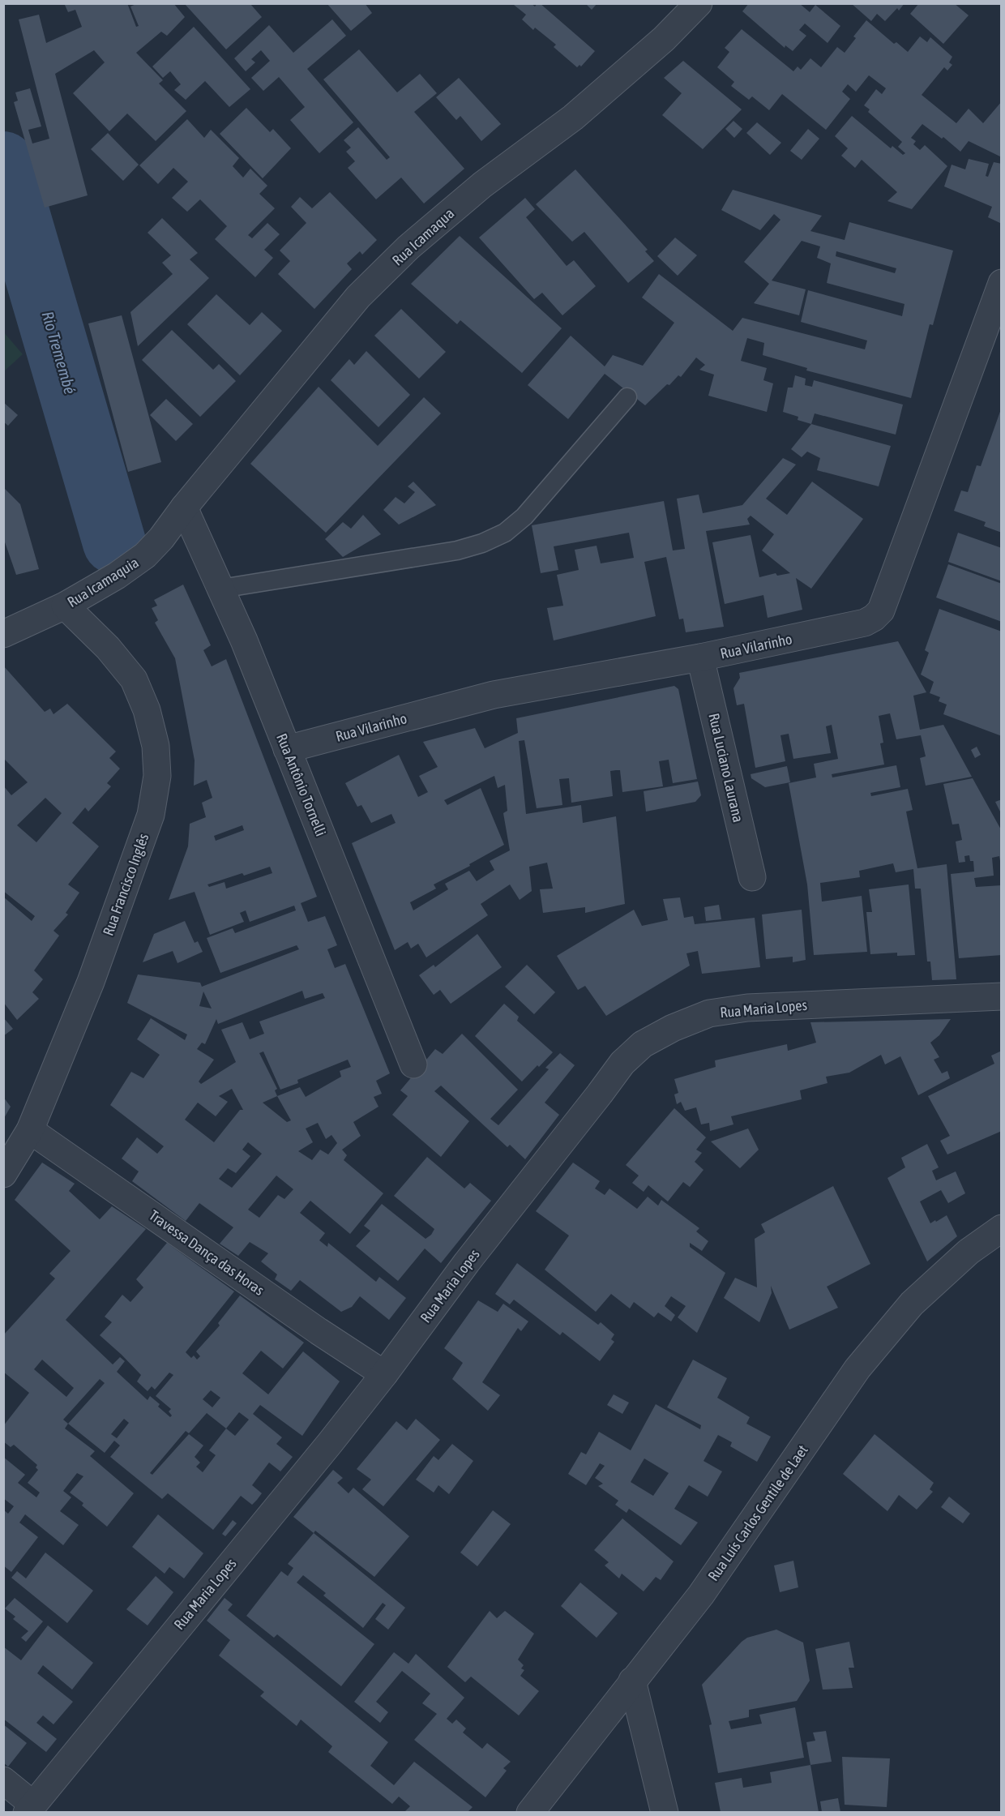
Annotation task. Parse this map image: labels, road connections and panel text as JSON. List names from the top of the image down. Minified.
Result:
{"streets":{"street":["Rua Icamaqua","Rua Icamaquia","Rua Vilarinho","Rua Luciano Laurana","Rua Antônio Tornelli","Rua Francisco Inglês","Rua Maria Lopes","Travessa Dança das Horas","Rua Luís Carlos Gentile de Laet"]},"crossings":[["Rua Icamaqua","Rua Icamaquia"],["Rua Icamaqua","Rua Antônio Tornelli"],["Rua Icamaquia","Rua Antônio Tornelli"],["Rua Icamaquia","Rua Francisco Inglês"],["Rua Vilarinho","Rua Luciano Laurana"],["Rua Vilarinho","Rua Antônio Tornelli"],["Rua Francisco Inglês","Travessa Dança das Horas"],["Rua Maria Lopes","Travessa Dança das Horas"]],"water":["Rio Tremembé"]}
